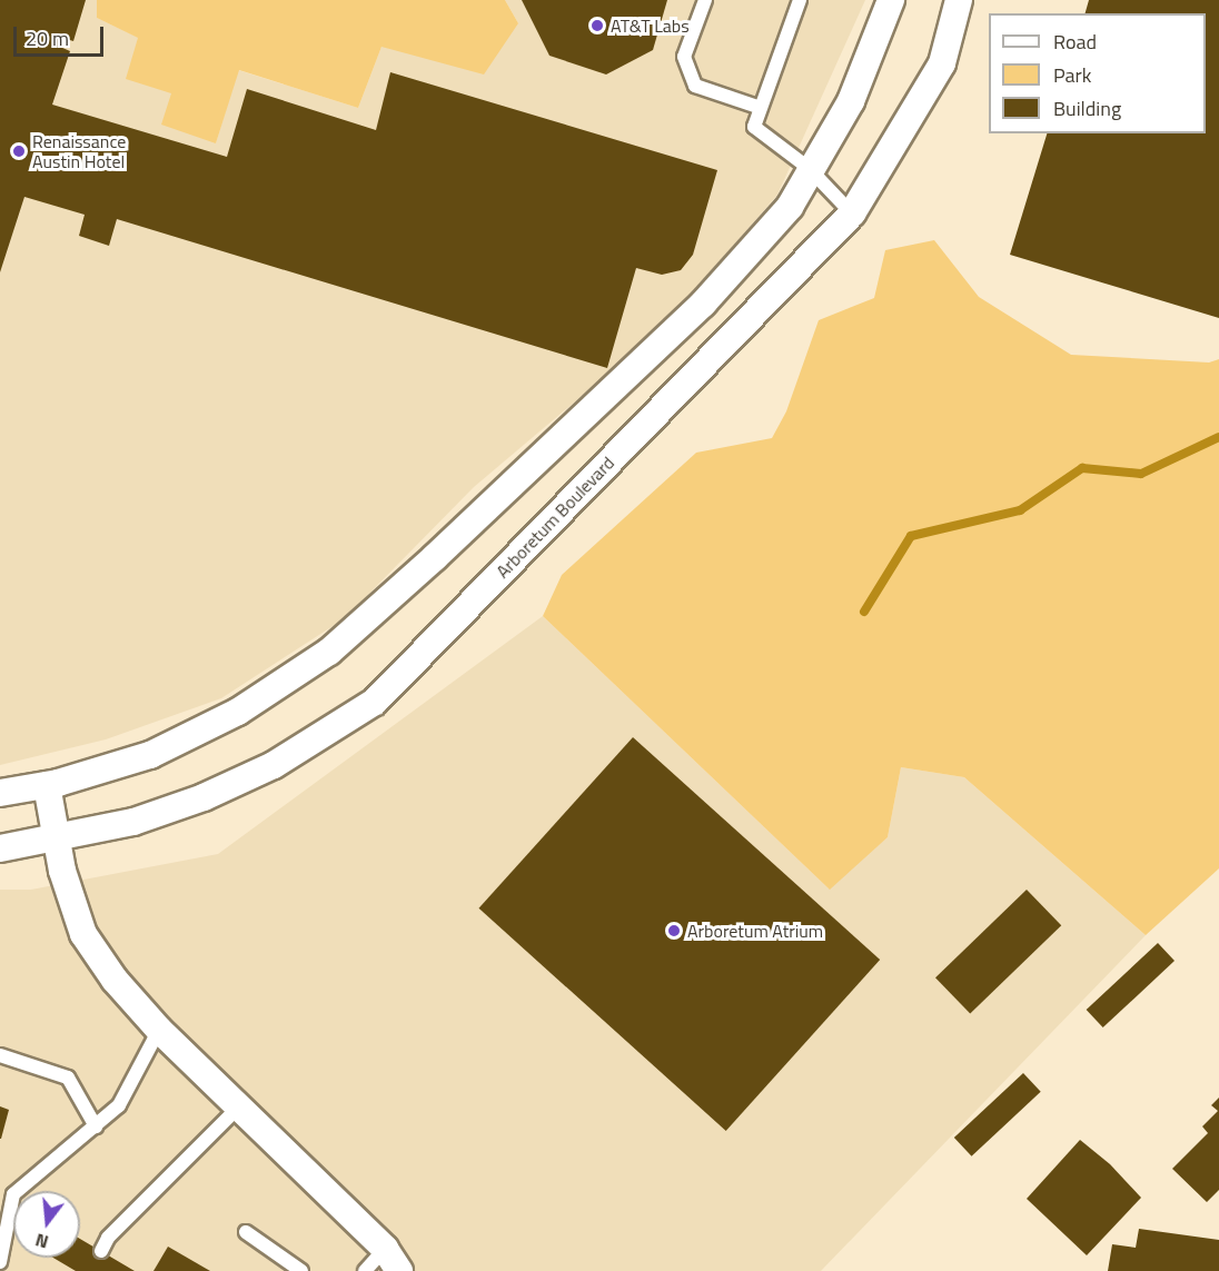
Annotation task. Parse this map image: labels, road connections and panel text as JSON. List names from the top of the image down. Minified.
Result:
{"streets":{"street":["Arboretum Boulevard"]},"places":["AT&T Labs","Renaissance Austin Hotel","Arboretum Atrium"],"legend":["Road","Park","Building"],"scale_bar":"20 m","north":"bottom"}
